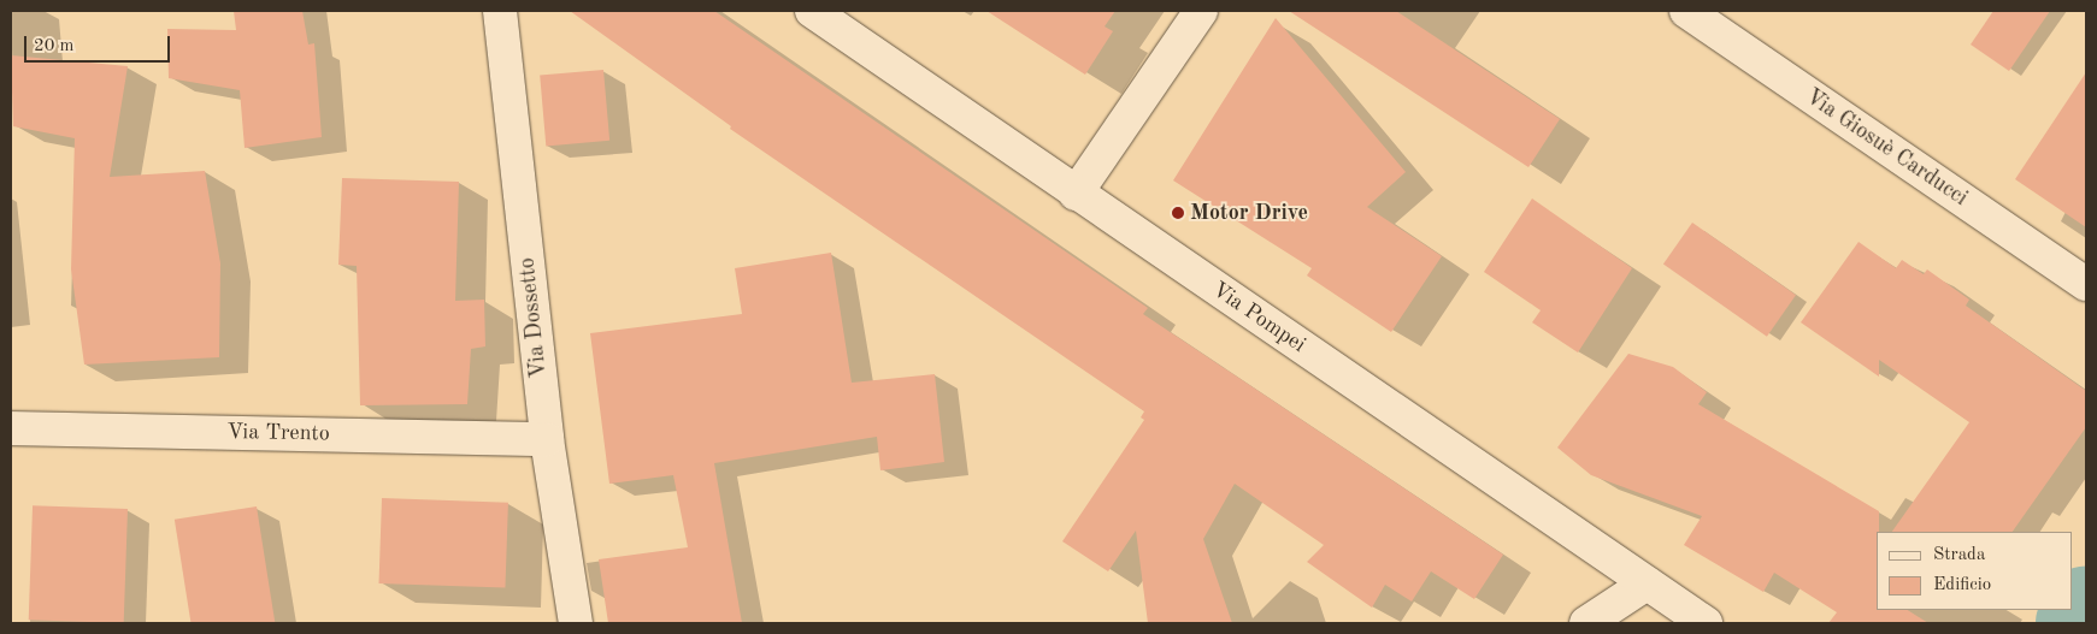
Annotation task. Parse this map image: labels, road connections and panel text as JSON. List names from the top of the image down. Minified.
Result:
{"streets":{"street":["Via Giosuè Carducci","Via Dossetto","Via Pompei","Via Trento"]},"crossings":[["Via Dossetto","Via Trento"]],"places":["Motor Drive"],"legend":["Strada","Edificio"],"scale_bar":"20 m"}
